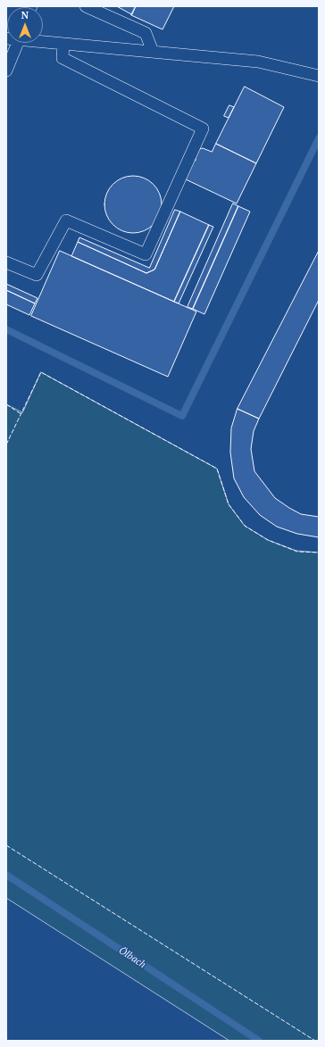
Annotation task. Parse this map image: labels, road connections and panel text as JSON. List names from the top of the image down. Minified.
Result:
{"water":["Ölbach"],"north":"top"}
